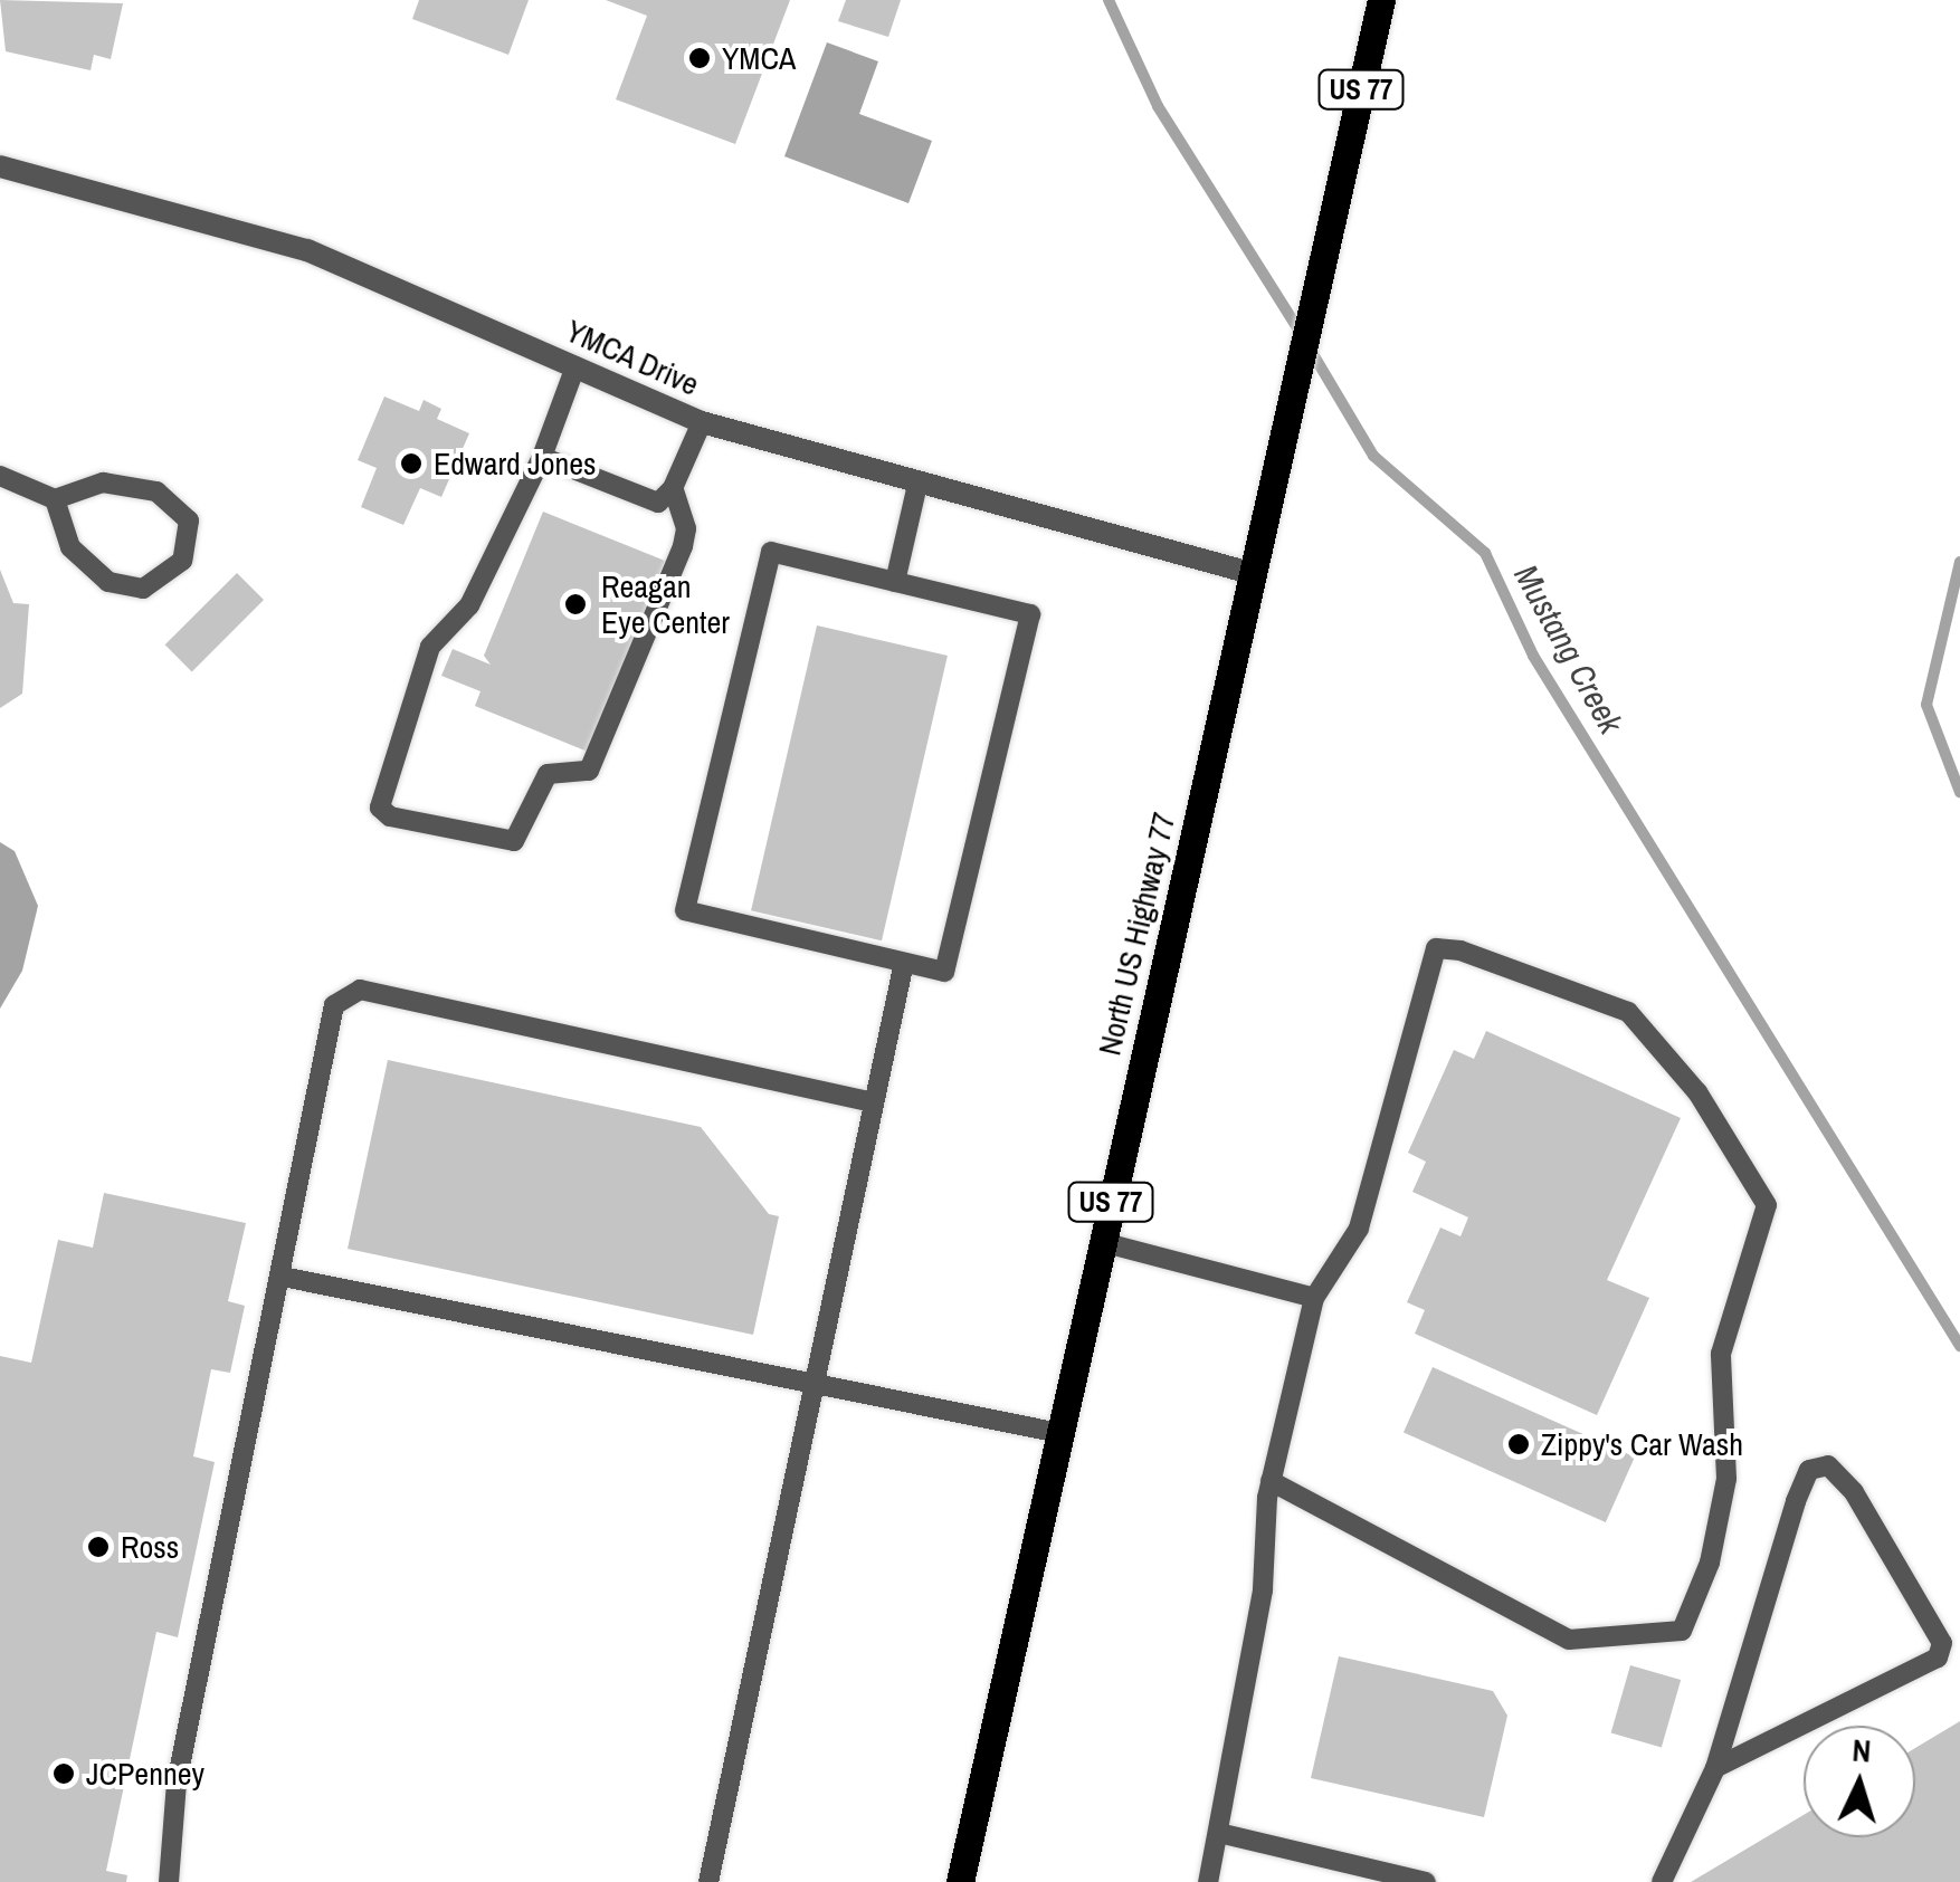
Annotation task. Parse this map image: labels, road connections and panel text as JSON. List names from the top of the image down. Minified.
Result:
{"streets":{"main road":["US 77","North US Highway 77"],"street":["YMCA Drive"]},"crossings":[["YMCA Drive","North US Highway 77"]],"water":["Mustang Creek"],"places":["YMCA","Edward Jones","Reagan Eye Center","Zippy's Car Wash","Ross","JCPenney"],"north":"top"}
